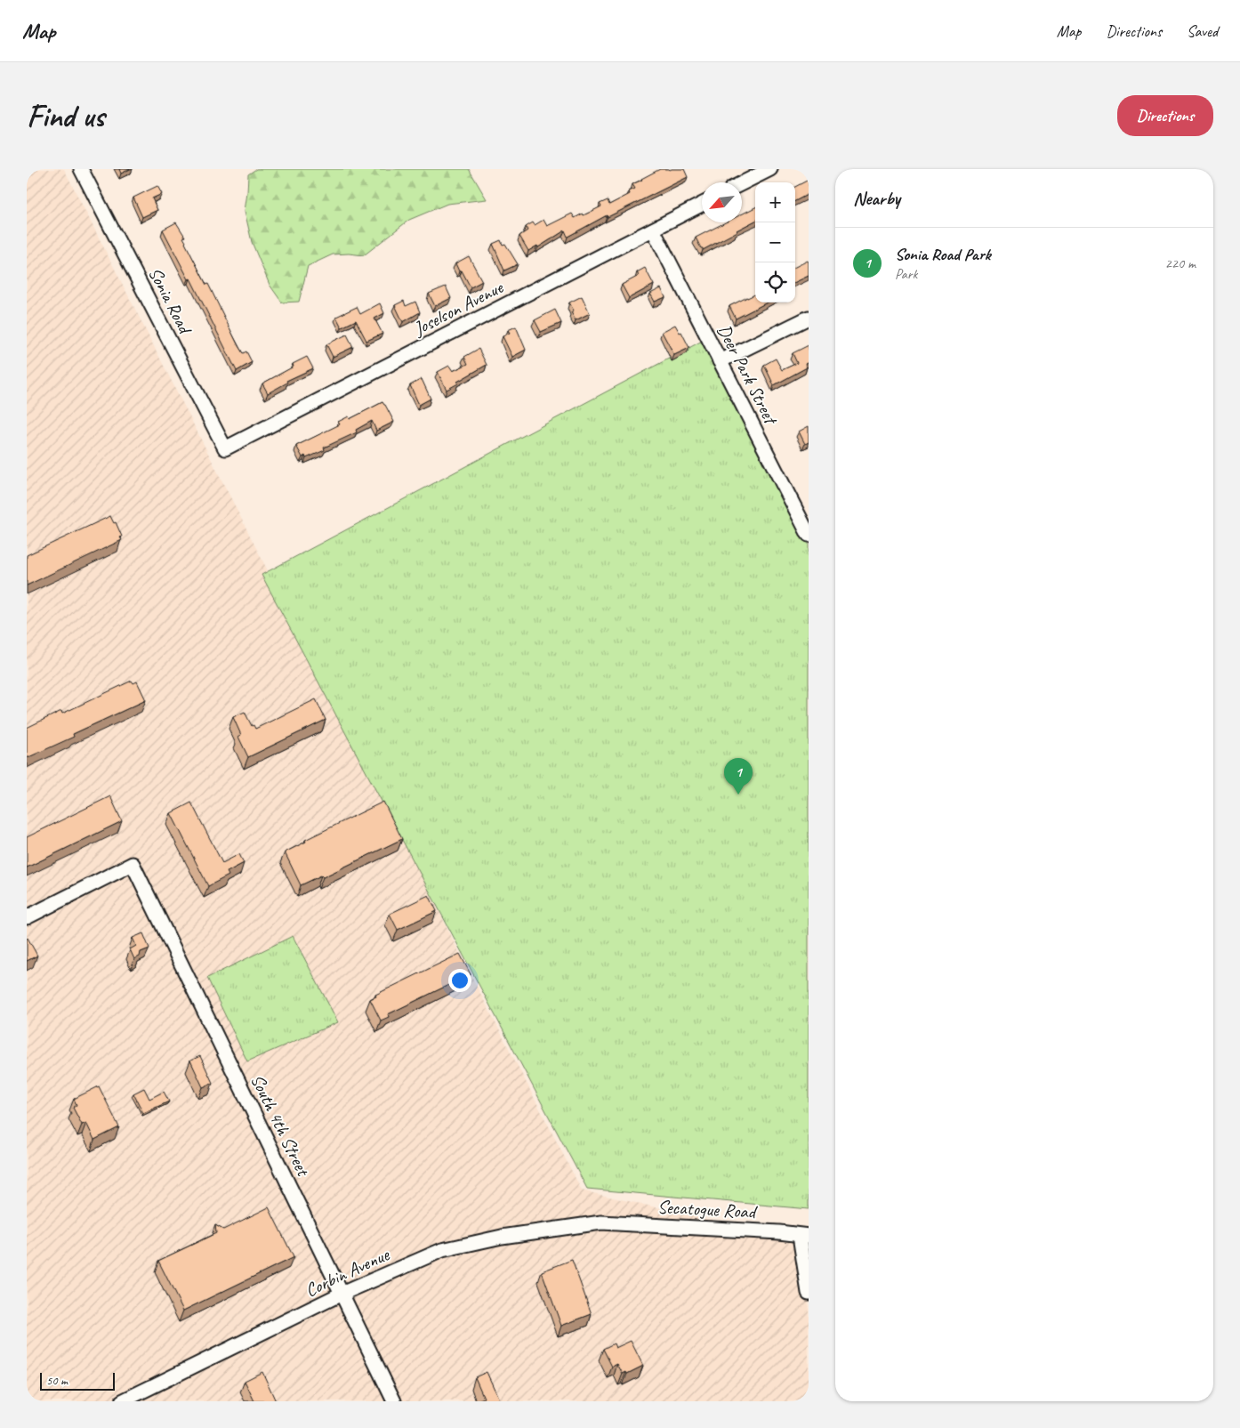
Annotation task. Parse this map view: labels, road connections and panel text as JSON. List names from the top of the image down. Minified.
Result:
{"streets":{"street":["Sonia Road","Joselson Avenue","Deer Park Street","South 4th Street","Secatogue Road","Corbin Avenue"]},"crossings":[["Sonia Road","Joselson Avenue"],["Joselson Avenue","Deer Park Street"],["South 4th Street","Corbin Avenue"],["Secatogue Road","Corbin Avenue"]],"scale_bar":"50 m","north":"bottom left","page":{"header":"Map","nav":["Map","Directions","Saved"],"buttons":"Directions","title":"Find us","heading":"Nearby","map_buttons":["+","−"],"list":[{"mark":"1","name":"Sonia Road Park","note":"Park","value":"220 m"}],"pins":"1","scale":"50 m"}}
